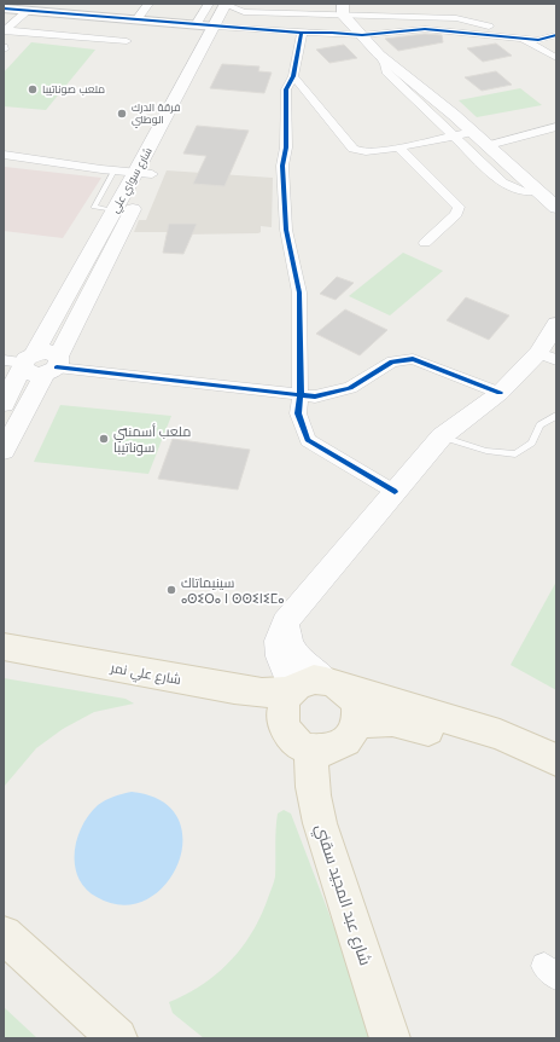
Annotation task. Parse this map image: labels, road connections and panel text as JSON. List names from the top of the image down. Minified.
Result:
{"streets":{"main road":["شارع سواي علي","شارع علي نمر","شارع عبد المجيد سقني"]},"crossings":[["شارع علي نمر","شارع عبد المجيد سقني"]],"places":["ملعب صوناتيبا","فرقة الدرك الوطني","ملعب أسمنتي سوناتيبا","سينيماتاك ⴰⵙⵉⵔⴰ ⵏ ⵙⵙⵉⵏⵉⵎⴰ"]}
